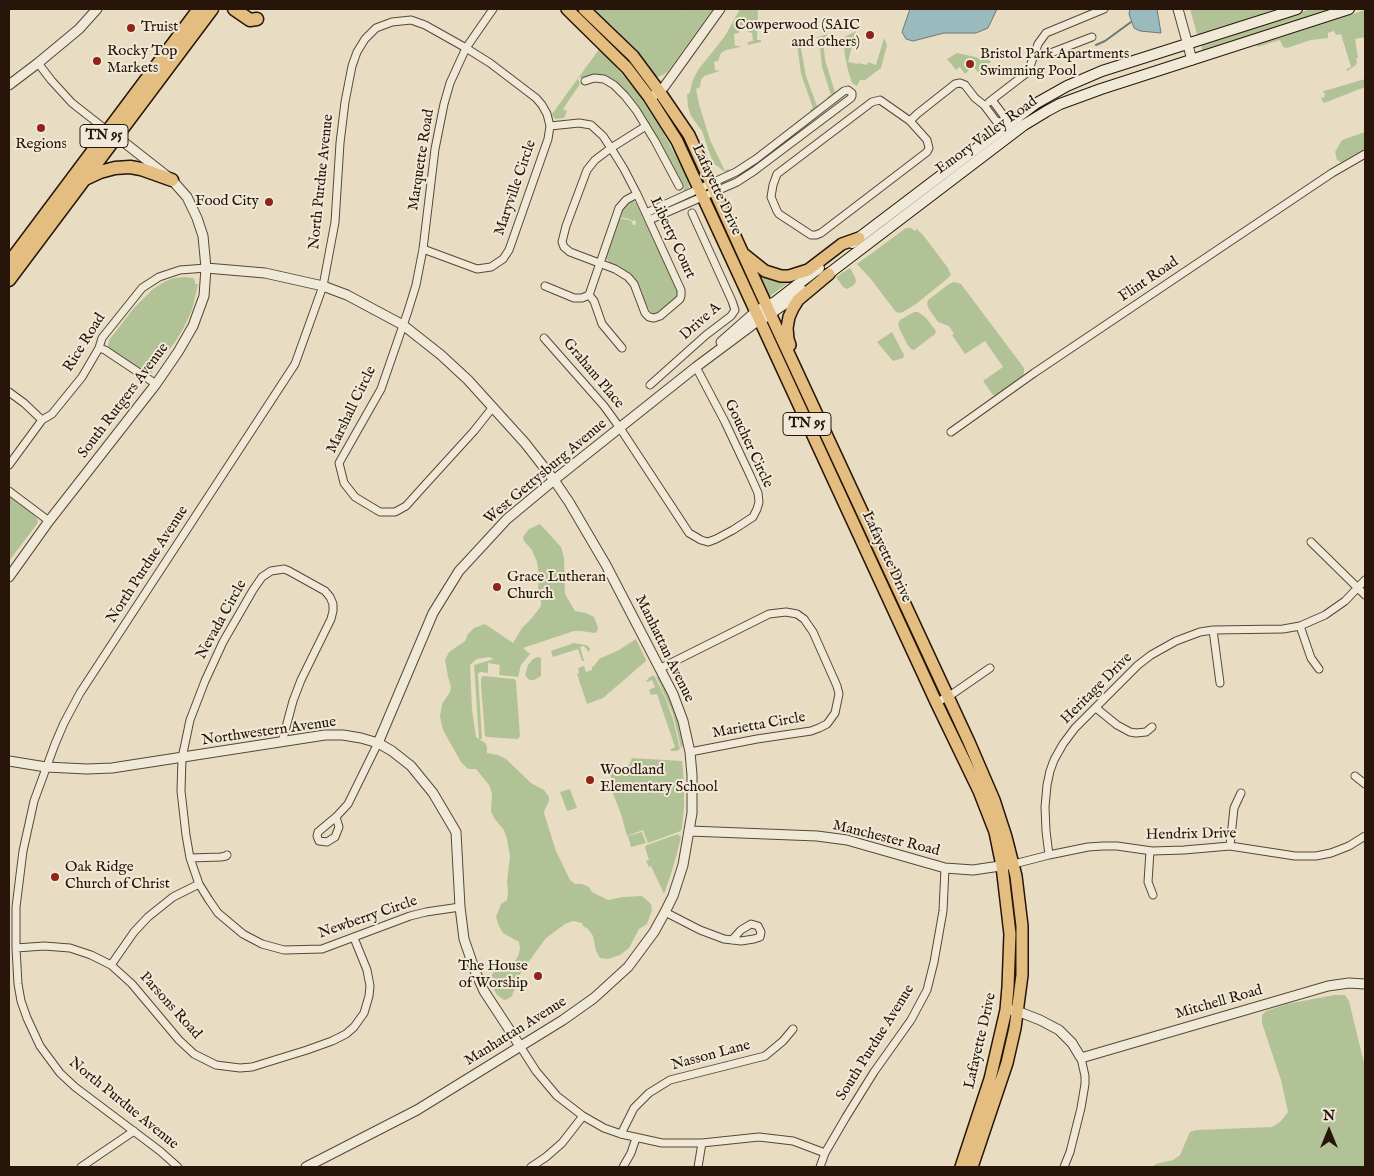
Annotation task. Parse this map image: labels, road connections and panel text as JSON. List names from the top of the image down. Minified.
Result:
{"streets":{"highway":["TN 95"],"main road":["Emory Valley Road","Lafayette Drive"],"street":["Marquette Road","North Purdue Avenue","Maryville Circle","Liberty Court","Flint Road","Drive A","Rice Road","Graham Place","South Rutgers Avenue","Marshall Circle","Goucher Circle","West Gettysburg Avenue","Nevada Circle","Manhattan Avenue","Heritage Drive","Marietta Circle","Northwestern Avenue","Hendrix Drive","Manchester Road","Newberry Circle","Mitchell Road","Parsons Road","South Purdue Avenue","Nasson Lane"]},"crossings":[["TN 95","South Rutgers Avenue"],["Emory Valley Road","Lafayette Drive"],["Emory Valley Road","West Gettysburg Avenue"],["Marquette Road","North Purdue Avenue"],["Marquette Road","Maryville Circle"],["Marquette Road","Marshall Circle"],["Marquette Road","Manhattan Avenue"],["North Purdue Avenue","Maryville Circle"],["North Purdue Avenue","Manhattan Avenue"],["North Purdue Avenue","Northwestern Avenue"],["North Purdue Avenue","Parsons Road"],["Maryville Circle","Liberty Court"],["Lafayette Drive","West Gettysburg Avenue"],["Lafayette Drive","Hendrix Drive"],["Lafayette Drive","Manchester Road"],["Rice Road","South Rutgers Avenue"],["Rice Road","Manhattan Avenue"],["Graham Place","Goucher Circle"],["Graham Place","West Gettysburg Avenue"],["South Rutgers Avenue","Manhattan Avenue"],["Marshall Circle","Manhattan Avenue"],["Goucher Circle","West Gettysburg Avenue"],["West Gettysburg Avenue","Manhattan Avenue"],["West Gettysburg Avenue","Northwestern Avenue"],["Nevada Circle","Northwestern Avenue"],["Nevada Circle","Newberry Circle"],["Manhattan Avenue","Marietta Circle"],["Manhattan Avenue","Northwestern Avenue"],["Manhattan Avenue","Manchester Road"],["Heritage Drive","Hendrix Drive"],["Northwestern Avenue","Newberry Circle"],["Northwestern Avenue","South Purdue Avenue"],["Northwestern Avenue","Nasson Lane"],["Hendrix Drive","Manchester Road"],["Manchester Road","South Purdue Avenue"],["Newberry Circle","Parsons Road"]],"places":["Truist","Cowperwood (SAIC and others)","Rocky Top Markets","Bristol Park Apartments Swimming Pool","Regions","Food City","Grace Lutheran Church","Woodland Elementary School","Oak Ridge Church of Christ","The House of Worship"],"north":"top"}
